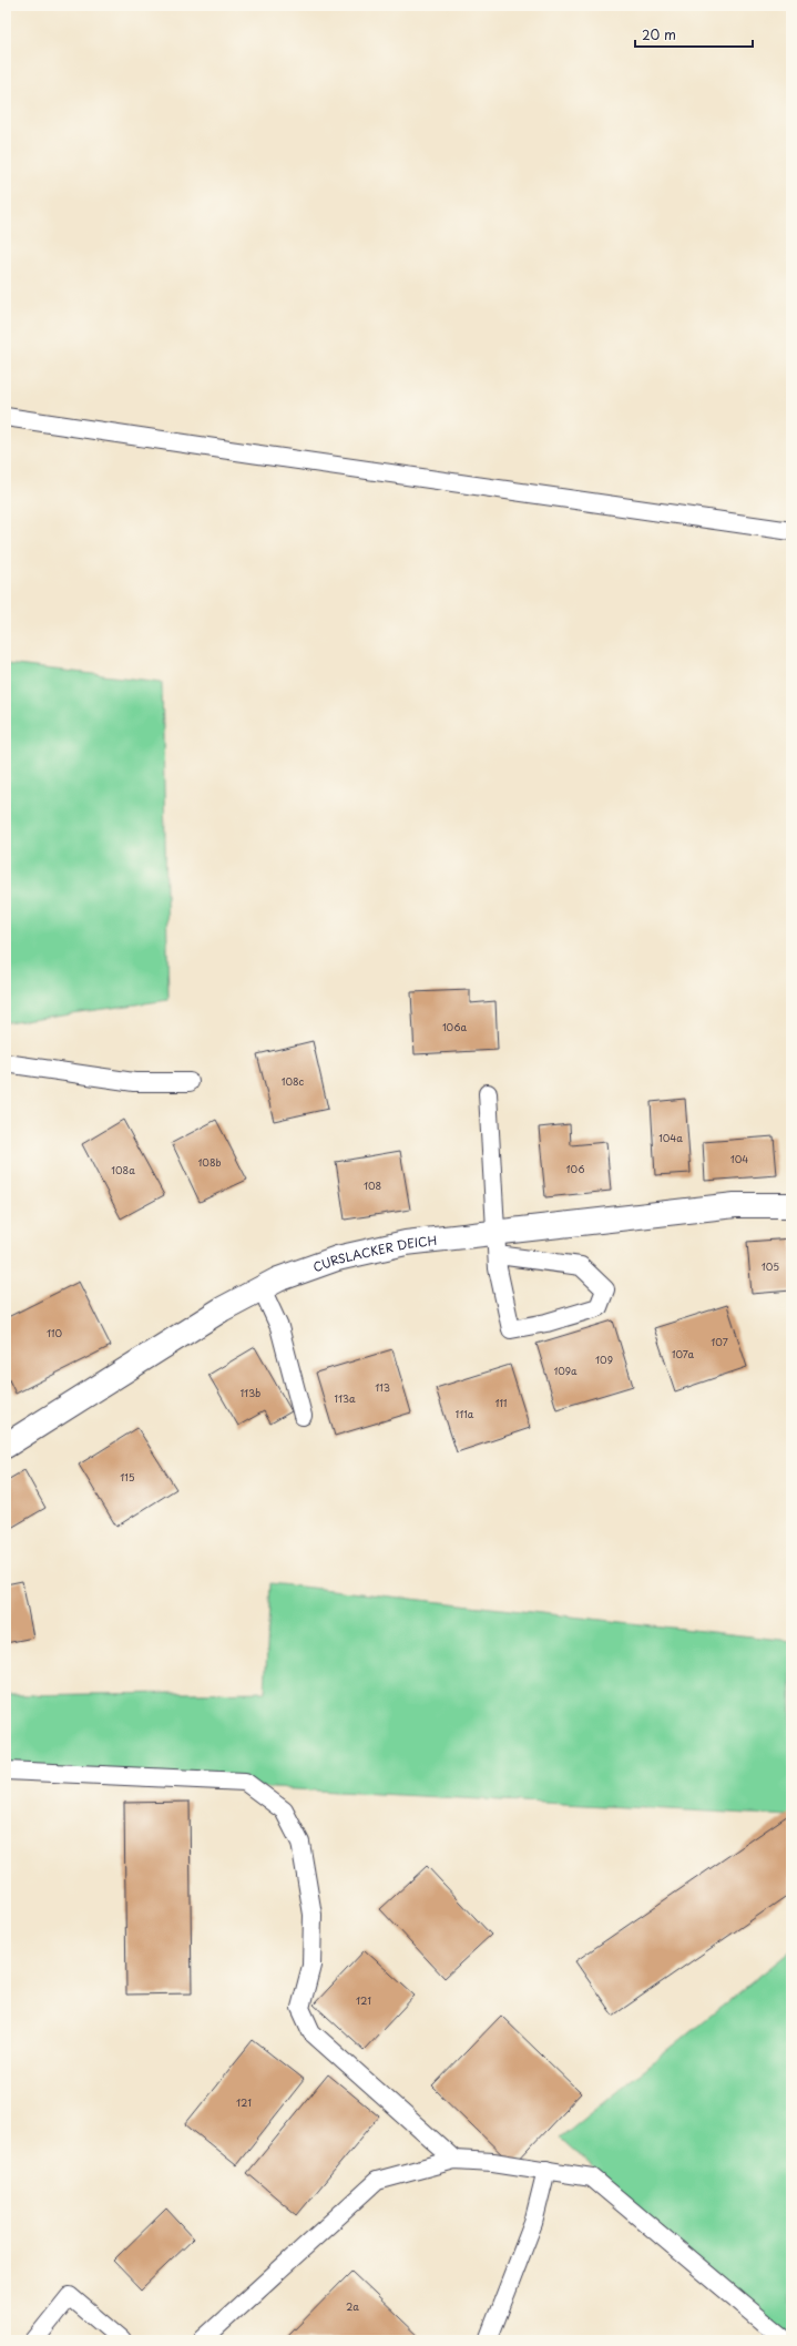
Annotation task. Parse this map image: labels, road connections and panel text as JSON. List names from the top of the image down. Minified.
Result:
{"streets":{"street":["CURSLACKER DEICH"]},"house_numbers":["106a","108c","104a","104","108b","106","108a","108","105","110","107","107a","109","109a","113","113b","113a","111","111a","115","121","121","2a"],"scale_bar":"20 m"}
